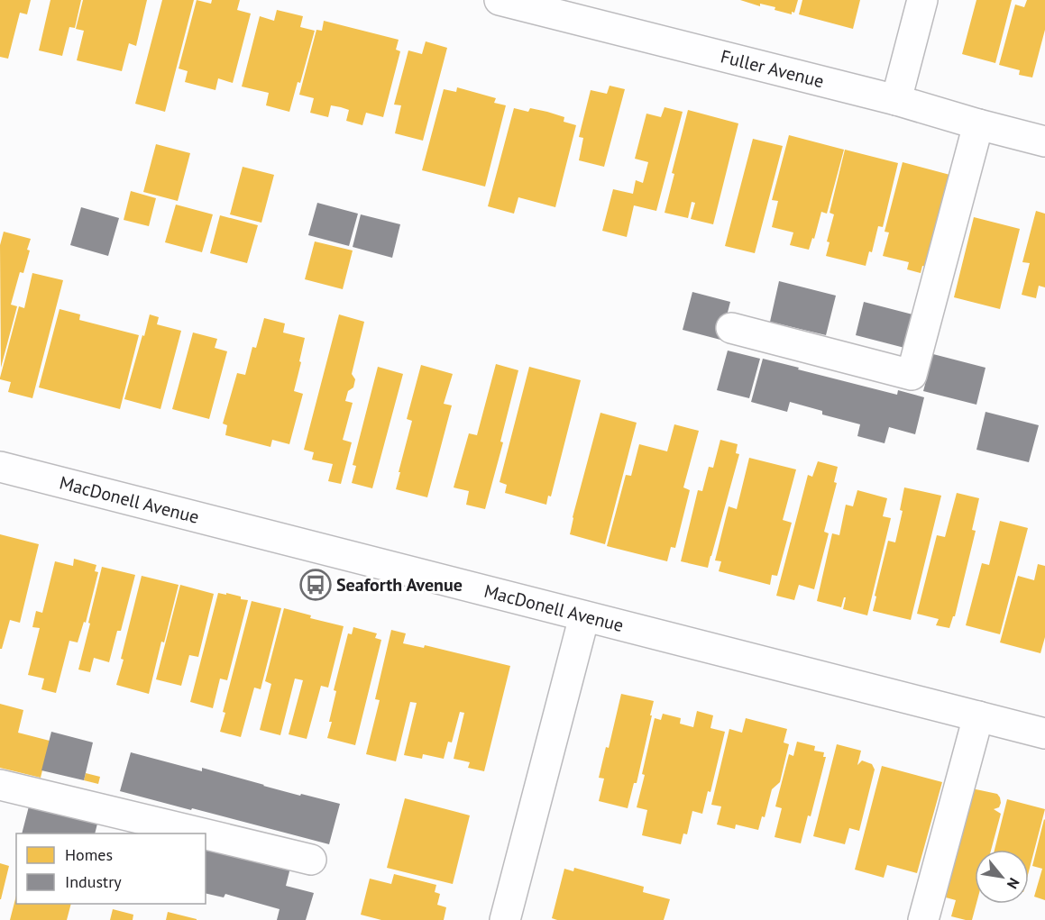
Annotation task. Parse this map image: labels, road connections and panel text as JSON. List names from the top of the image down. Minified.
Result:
{"streets":{"street":["Fuller Avenue","MacDonell Avenue"]},"places":{"bus stop":["Seaforth Avenue"]},"legend":["Homes","Industry"],"north":"bottom right"}
